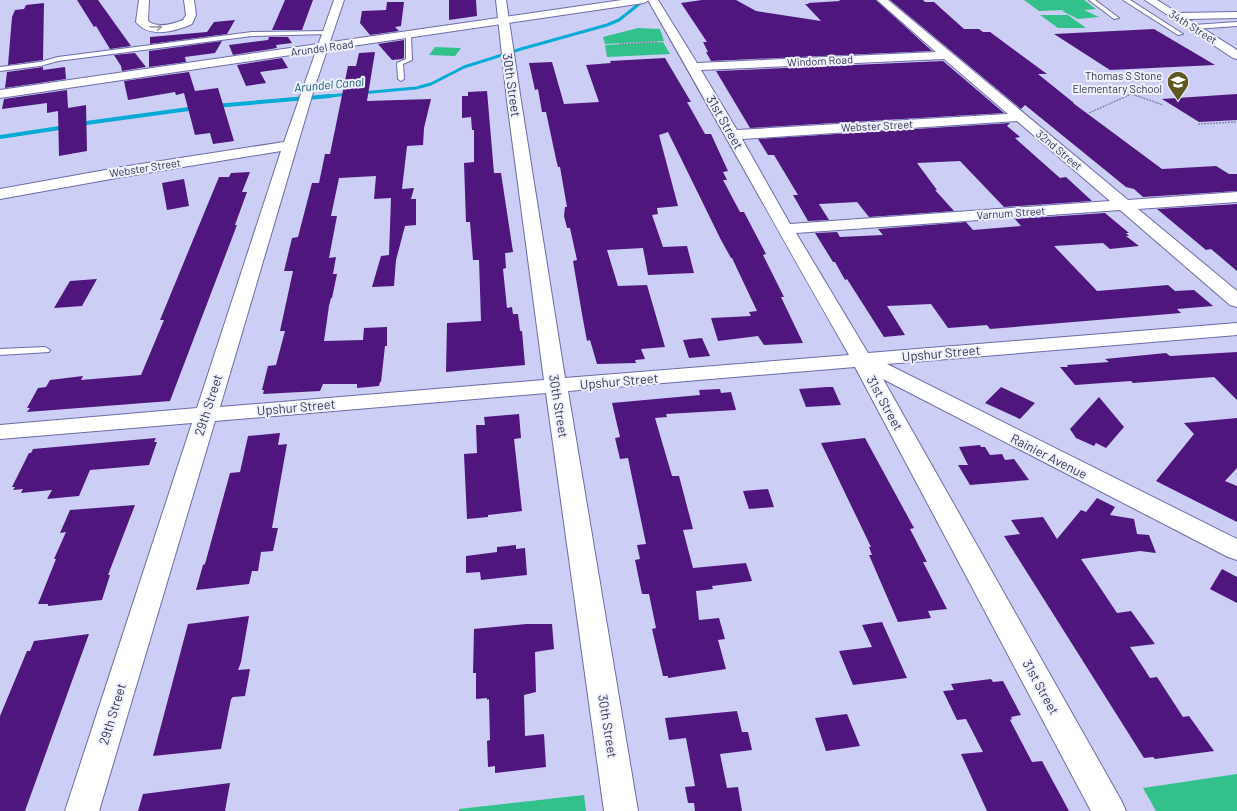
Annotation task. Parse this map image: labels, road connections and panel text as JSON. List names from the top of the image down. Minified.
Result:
{"streets":{"street":["34th Street","Arundel Road","Windom Road","30th Street","31st Street","Webster Street","32nd Street","Varnum Street","Upshur Street","29th Street","Rainier Avenue"]},"crossings":[["Arundel Road","30th Street"],["Arundel Road","29th Street"],["Windom Road","31st Street"],["Windom Road","32nd Street"],["30th Street","Upshur Street"],["31st Street","Webster Street"],["31st Street","Varnum Street"],["31st Street","Upshur Street"],["31st Street","Rainier Avenue"],["Webster Street","32nd Street"],["Webster Street","29th Street"],["32nd Street","Varnum Street"],["Upshur Street","29th Street"],["Upshur Street","Rainier Avenue"]],"water":["Arundel Canal"],"places":{"school or university":["Thomas S Stone Elementary School"]}}
